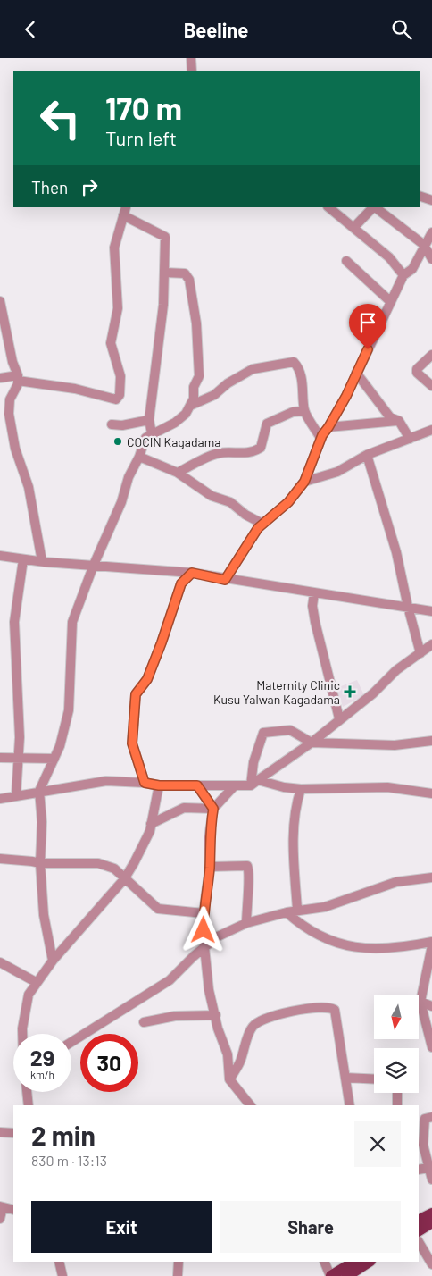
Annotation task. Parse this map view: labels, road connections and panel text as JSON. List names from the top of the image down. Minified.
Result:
{"places":{"other":["COCIN Kagadama"],"health":["Maternity Clinic Kusu Yalwan Kagadama"]},"north":"bottom","page":{"header":"Beeline","turn":["170 m","Turn left"],"then":"Then","speed":"29 km/h","limit":"30","heading":["2 min","830 m · 13:13"],"buttons":["Exit","Share"]}}
